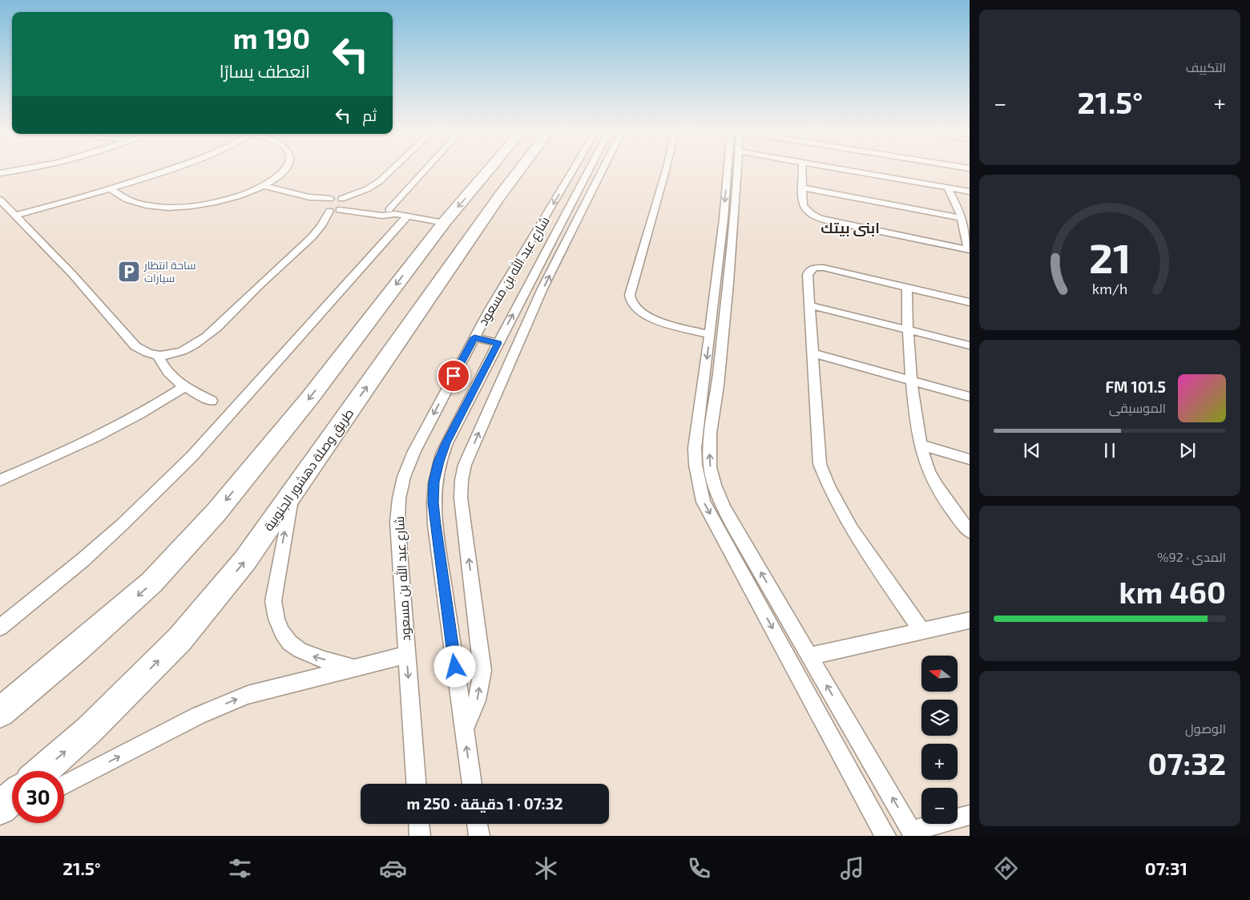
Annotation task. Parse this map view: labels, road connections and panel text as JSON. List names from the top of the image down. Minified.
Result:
{"streets":{"highway":["طريق وصلة دهشور الجنوبية"],"street":["شارع عبد الله بن مسعود"]},"districts":["ابنى بيتك"],"places":{"parking":["ساحة انتظار سيارات"]},"north":"left","page":{"tile":["التكييف",["المدى · 92%","460 km"],["الوصول","07:32"]],"turn":["190 m","انعطف يسارًا"],"heat":["−","21.5°","+"],"then":"ثم","song":["101.5 FM","الموسيقى"],"map_buttons":["+","−"],"limit":"30","trip":"07:32 · 1 دقيقة · 250 m","tabs":["07:31","21.5°"],"gauge":["21","km/h"]}}
